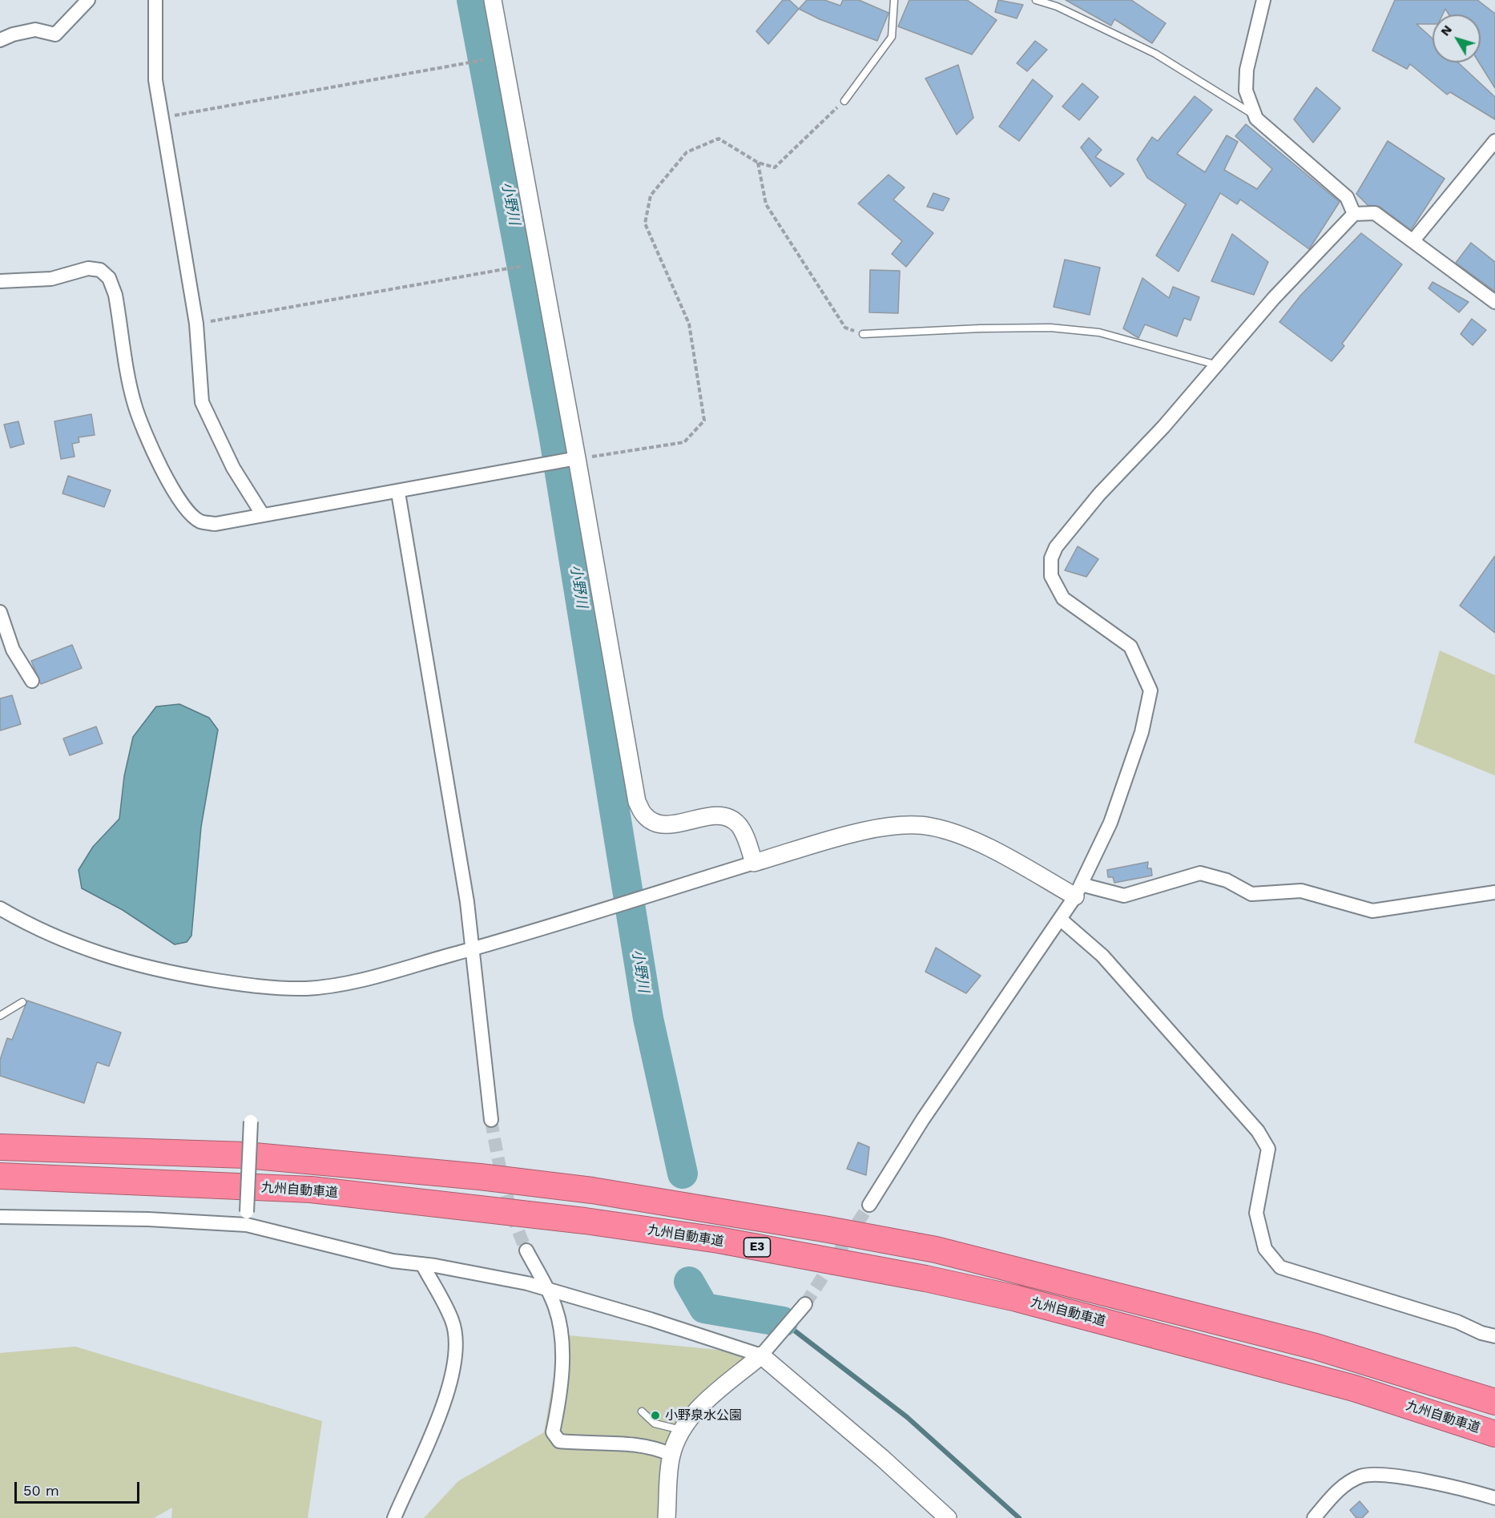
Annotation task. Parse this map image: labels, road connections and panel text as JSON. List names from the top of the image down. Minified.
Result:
{"streets":{"highway":["九州自動車道","E3"]},"water":["小野川"],"places":["小野泉水公園"],"scale_bar":"50 m","north":"top left"}
